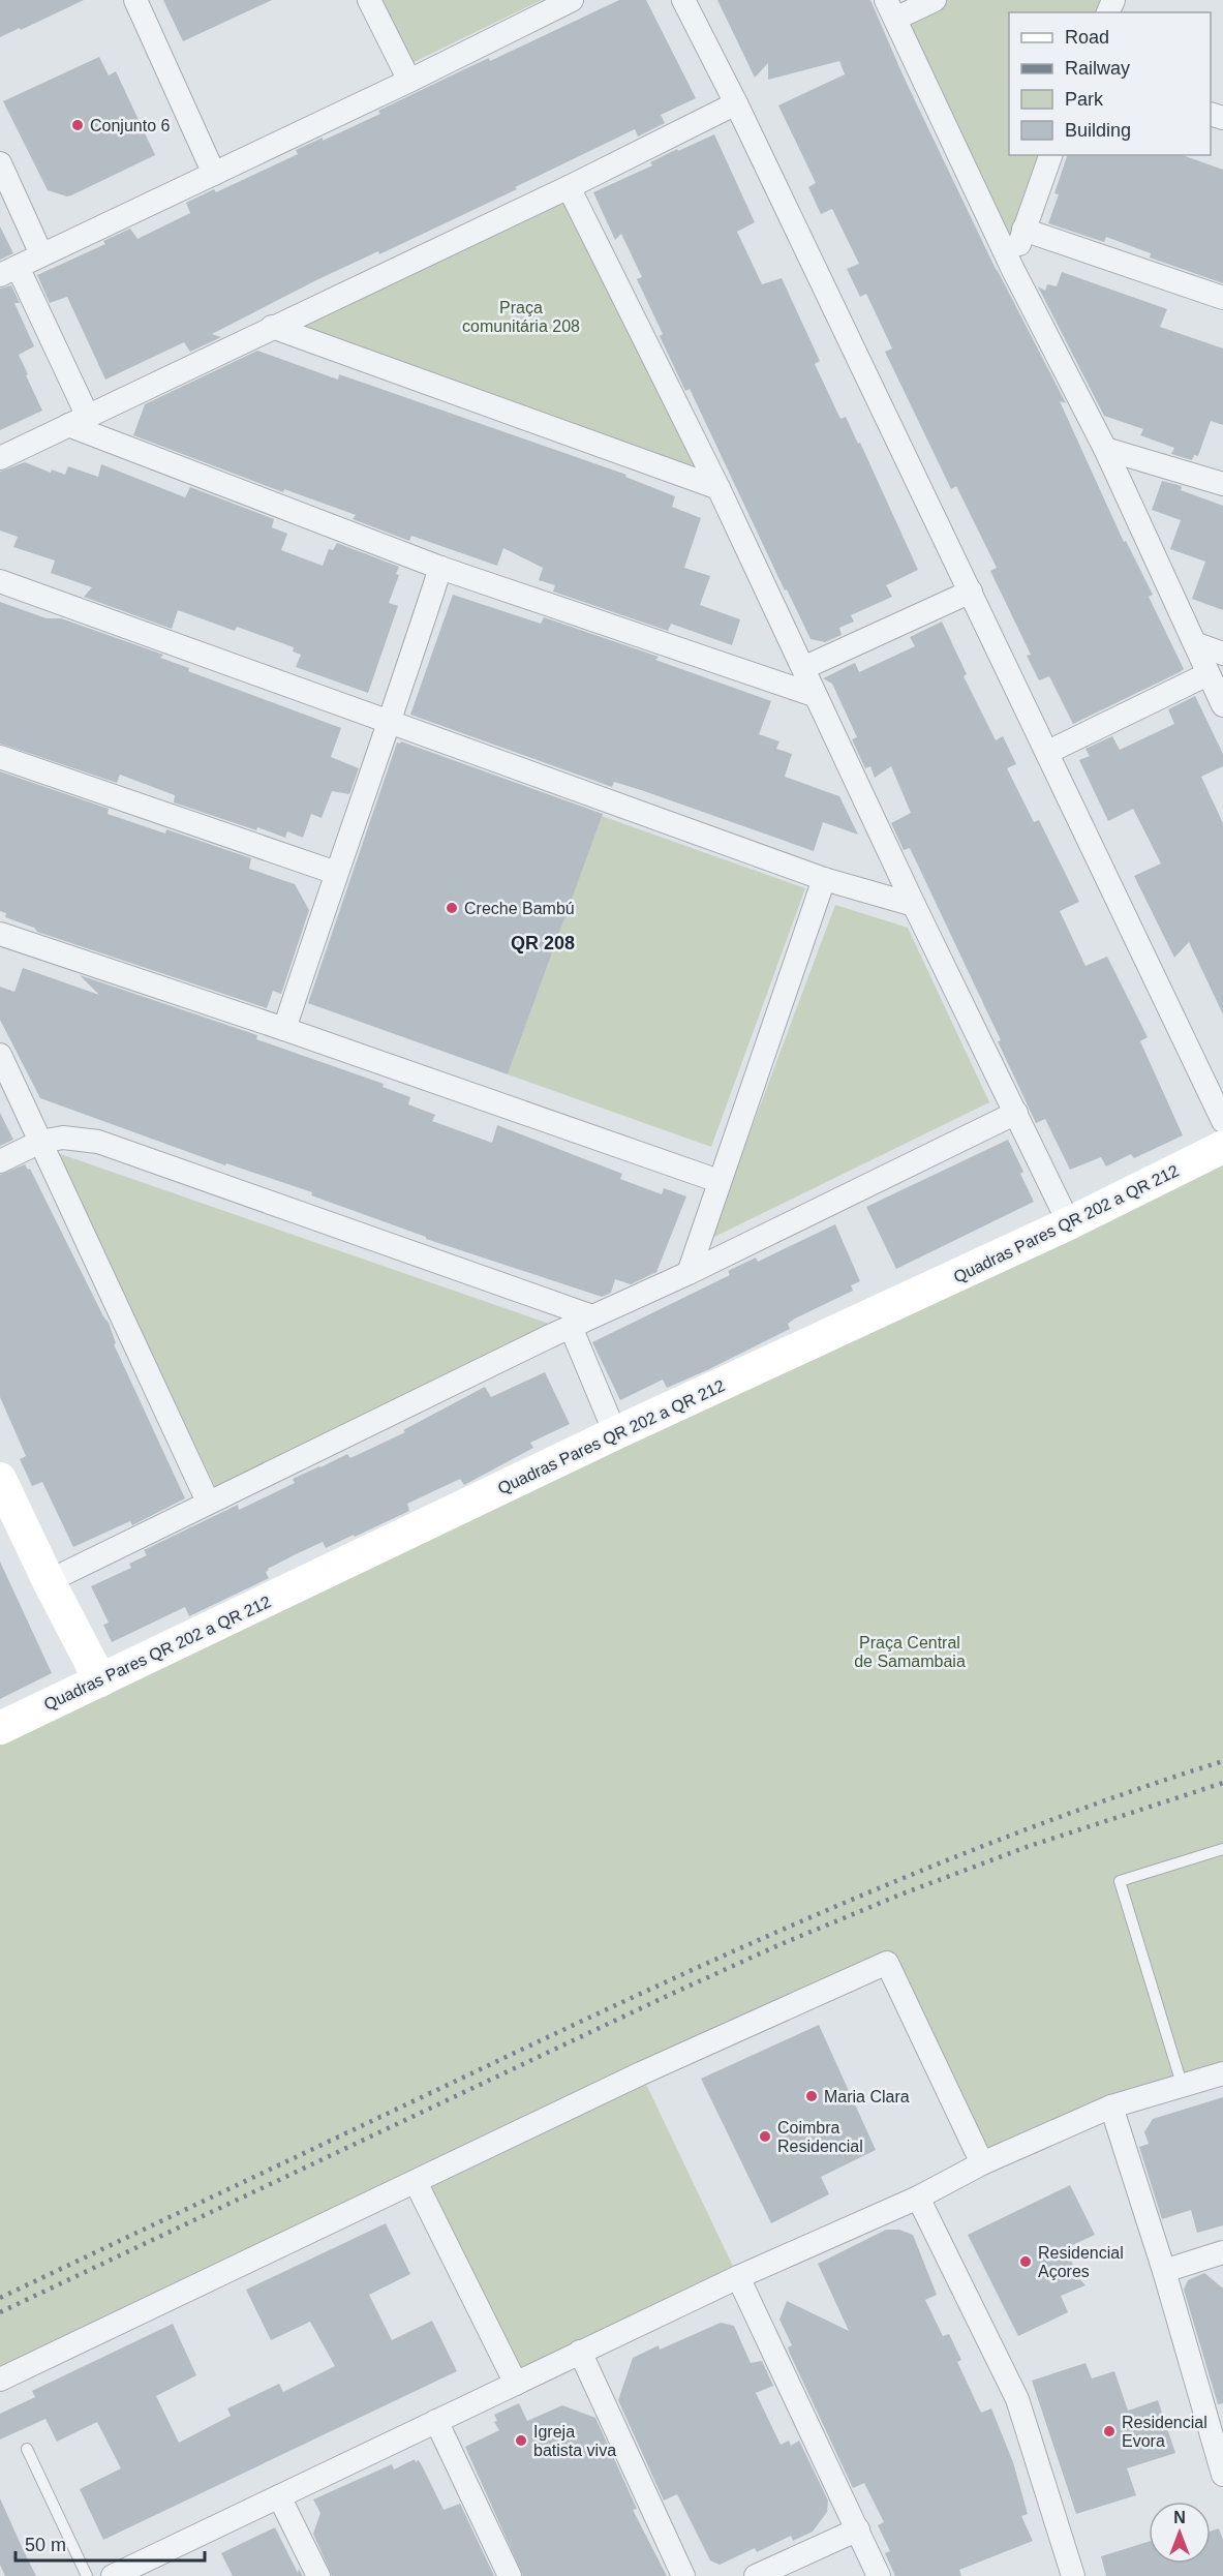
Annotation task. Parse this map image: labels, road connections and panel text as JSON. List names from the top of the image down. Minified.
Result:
{"streets":{"street":["Quadras Pares QR 202 a QR 212"]},"districts":["QR 208"],"parks":["Praça comunitária 208","Praça Central de Samambaia"],"places":["Conjunto 6","Creche Bambú","Maria Clara","Coimbra Residencial","Residencial Açores","Residencial Evora","Igreja batista viva"],"legend":["Road","Railway","Park","Building"],"scale_bar":"50 m","north":"top"}
